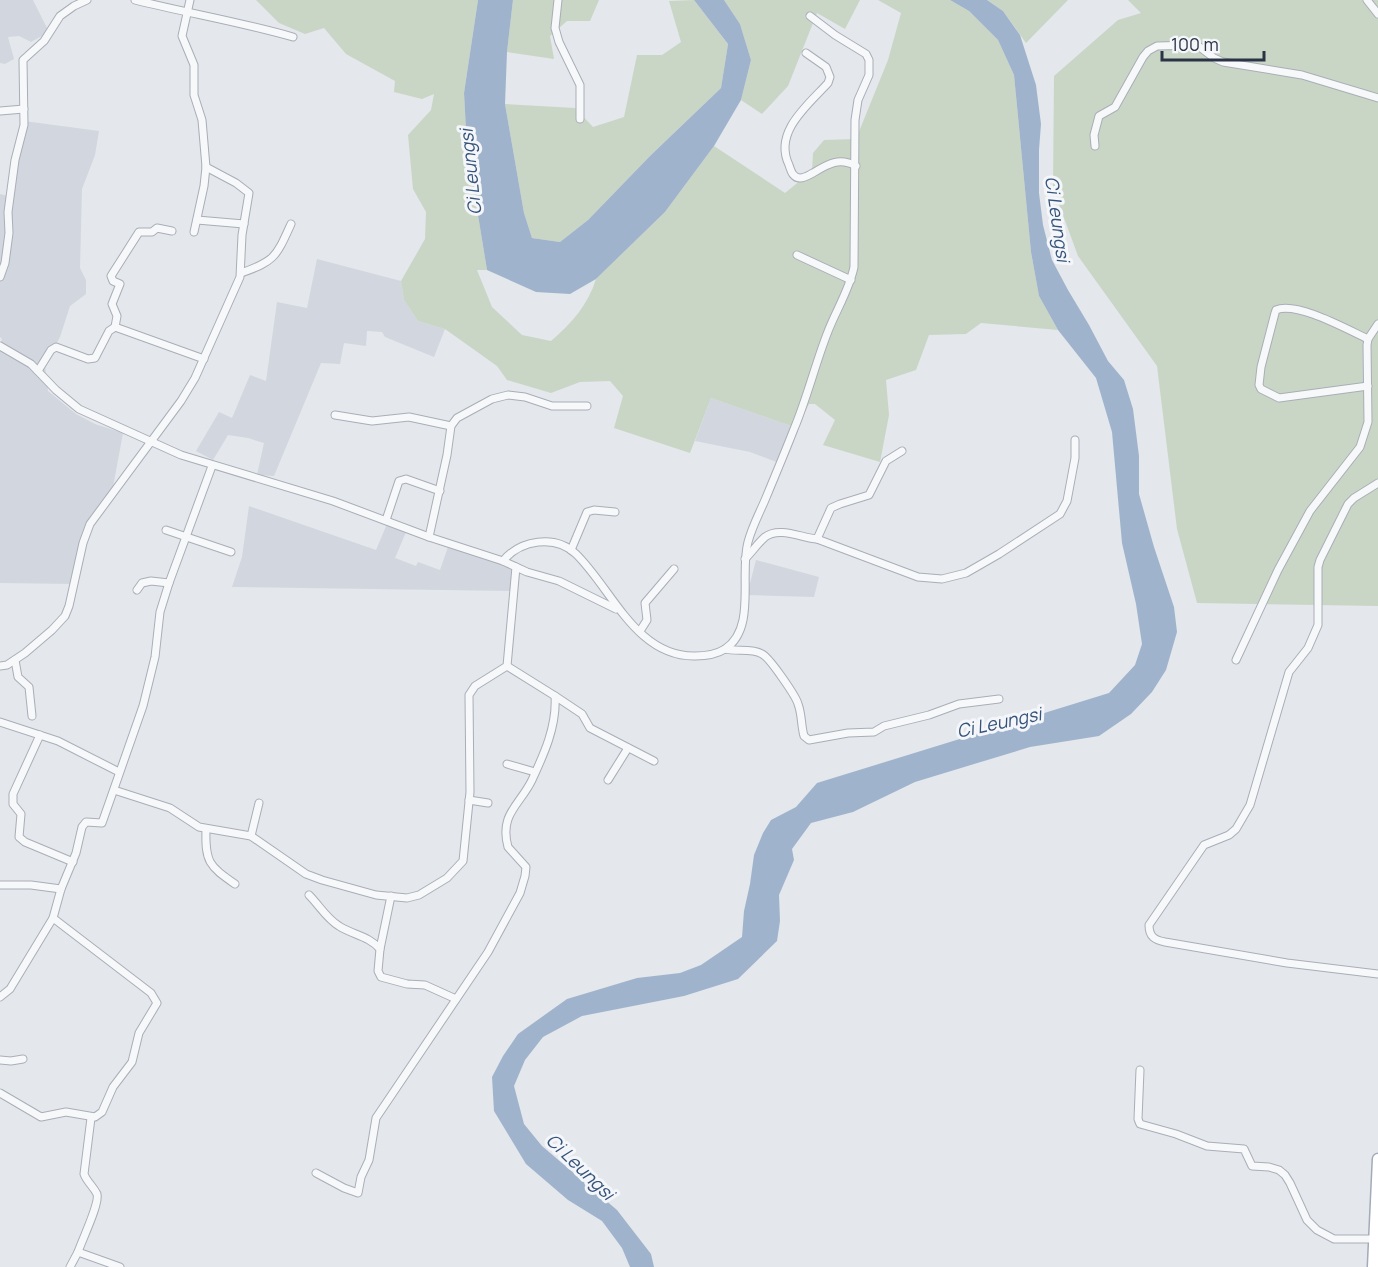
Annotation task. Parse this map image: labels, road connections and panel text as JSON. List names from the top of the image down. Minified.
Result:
{"water":["Ci Leungsi"],"scale_bar":"100 m"}
